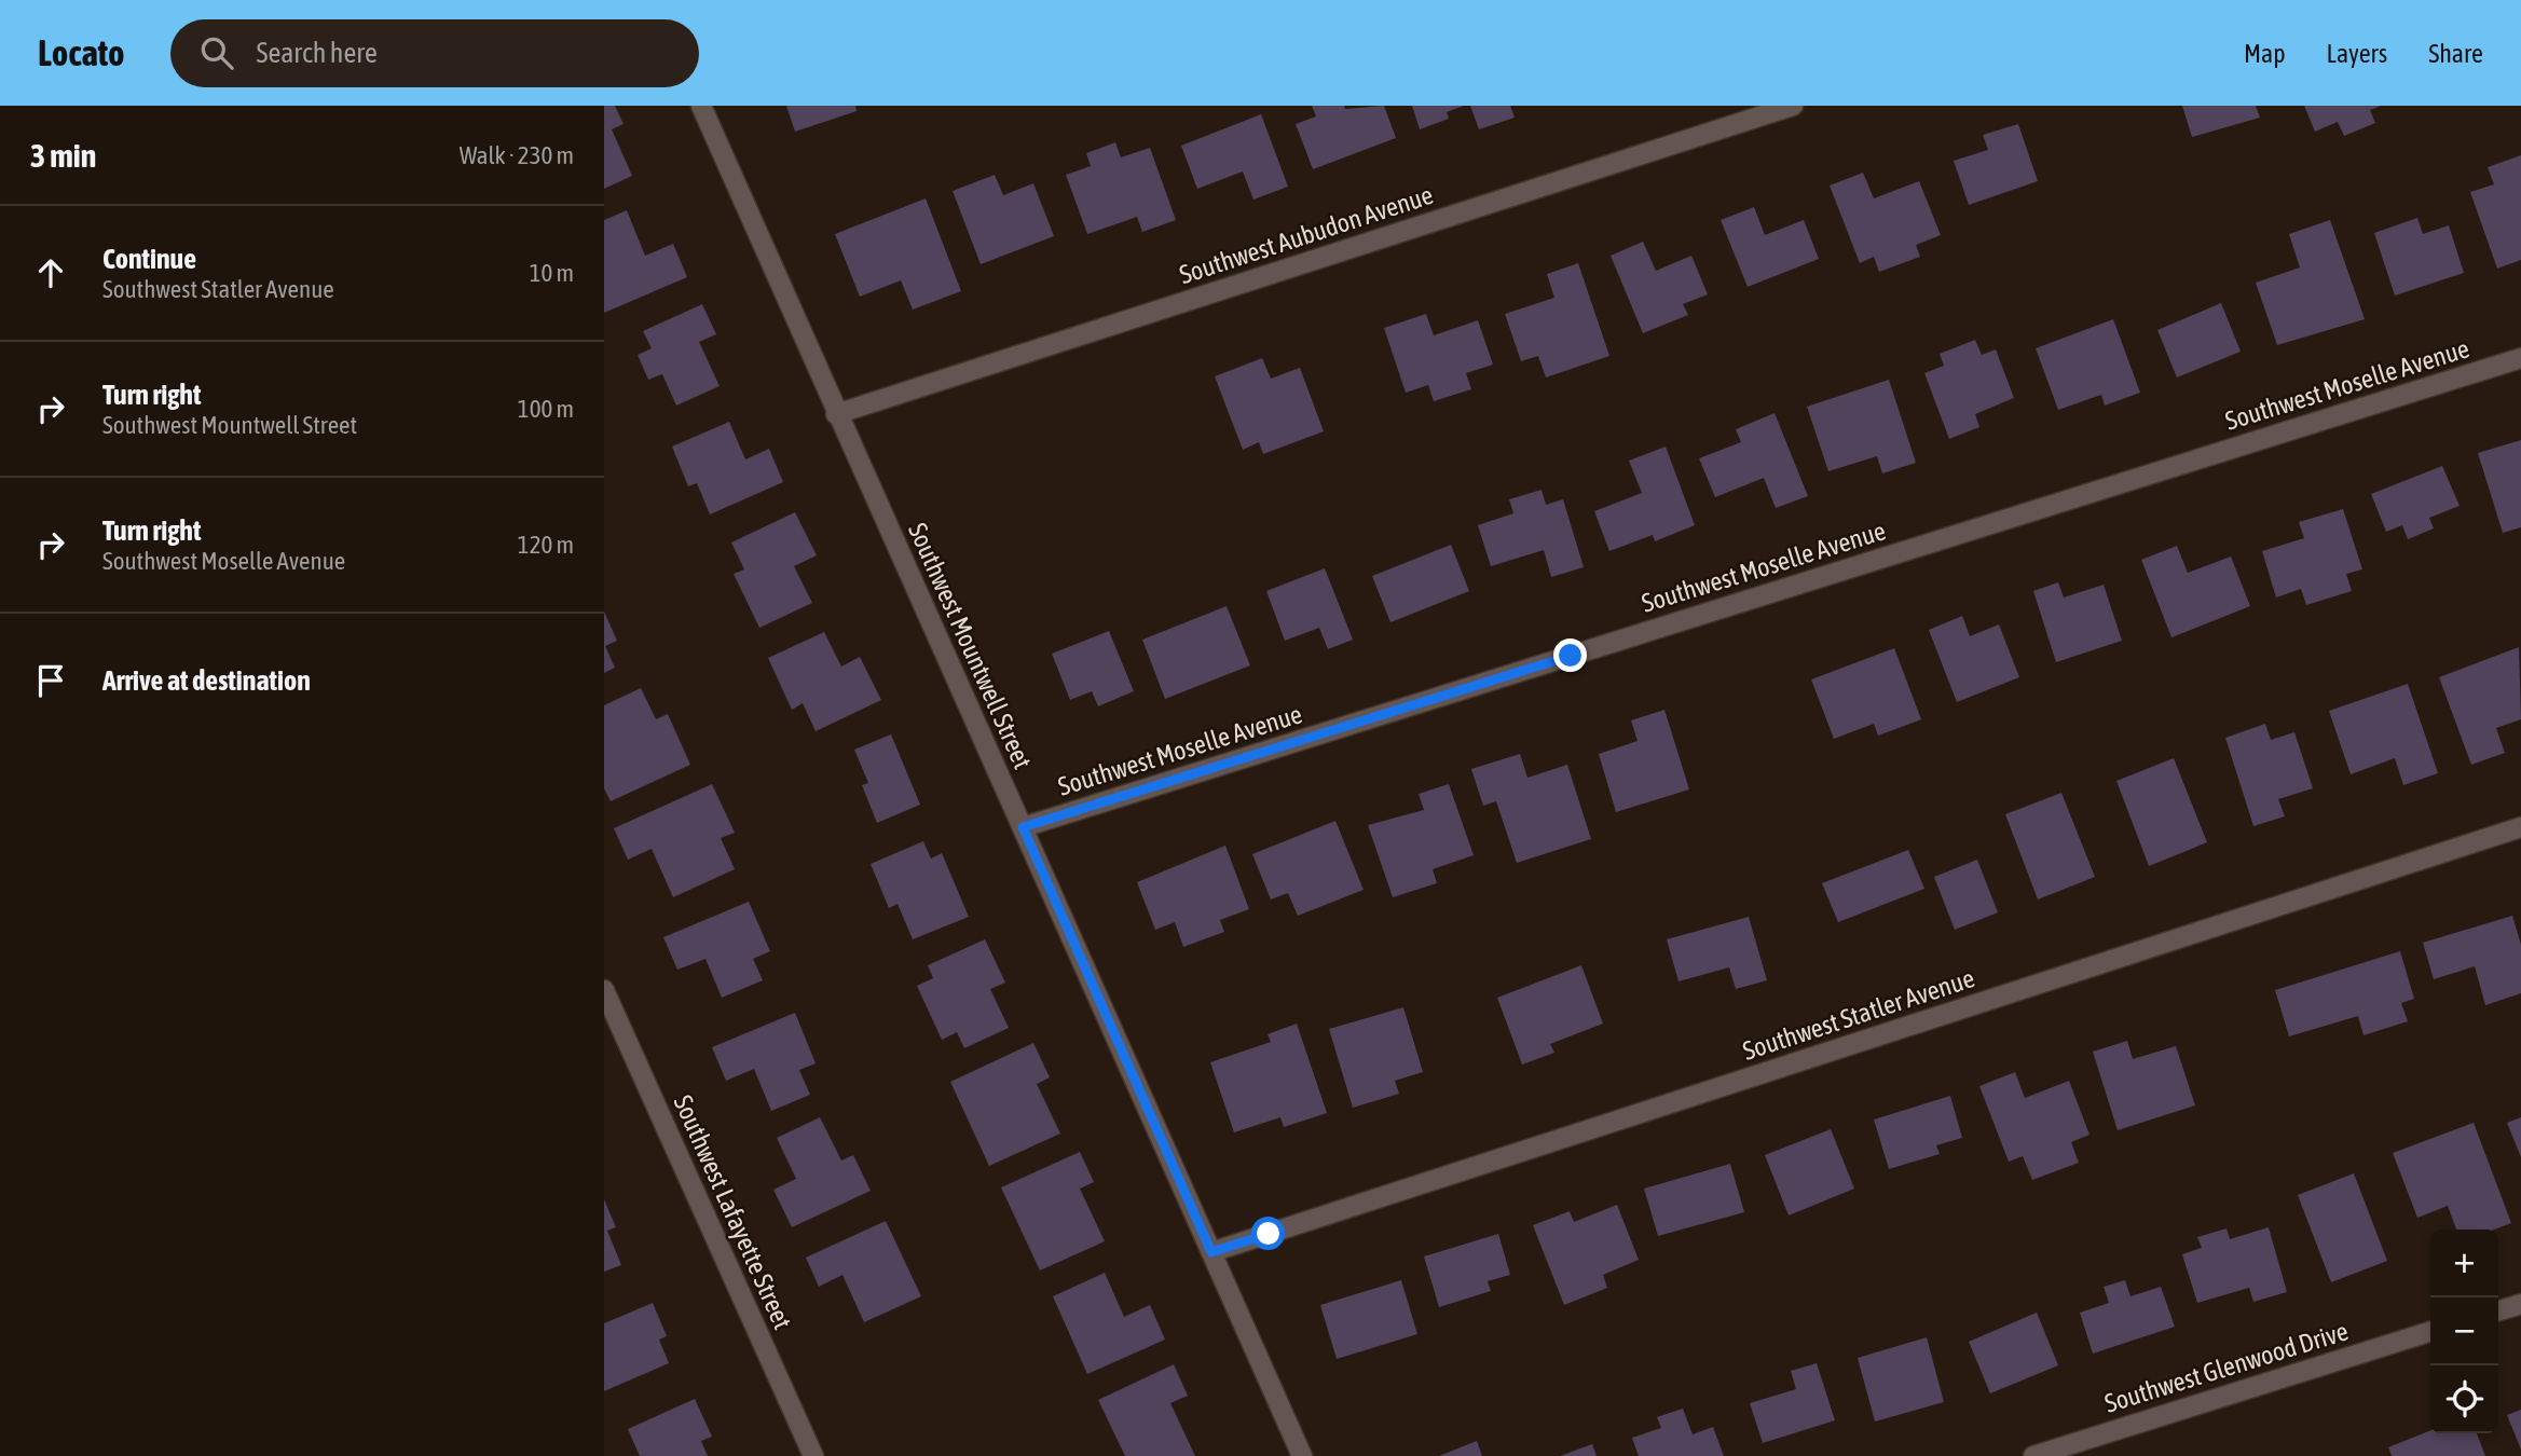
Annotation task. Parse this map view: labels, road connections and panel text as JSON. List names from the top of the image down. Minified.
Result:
{"streets":{"street":["Southwest Aubudon Avenue","Southwest Moselle Avenue","Southwest Mountwell Street","Southwest Statler Avenue","Southwest Lafayette Street","Southwest Glenwood Drive"]},"crossings":[["Southwest Aubudon Avenue","Southwest Mountwell Street"],["Southwest Moselle Avenue","Southwest Mountwell Street"],["Southwest Mountwell Street","Southwest Statler Avenue"]],"page":{"header":"Locato","search":"Search here","nav":["Map","Layers","Share"],"heading":["3 min","Walk · 230 m"],"list":[["Continue","Southwest Statler Avenue","10 m"],["Turn right","Southwest Mountwell Street","100 m"],["Turn right","Southwest Moselle Avenue","120 m"],"Arrive at destination"],"map_buttons":["+","−"]}}
